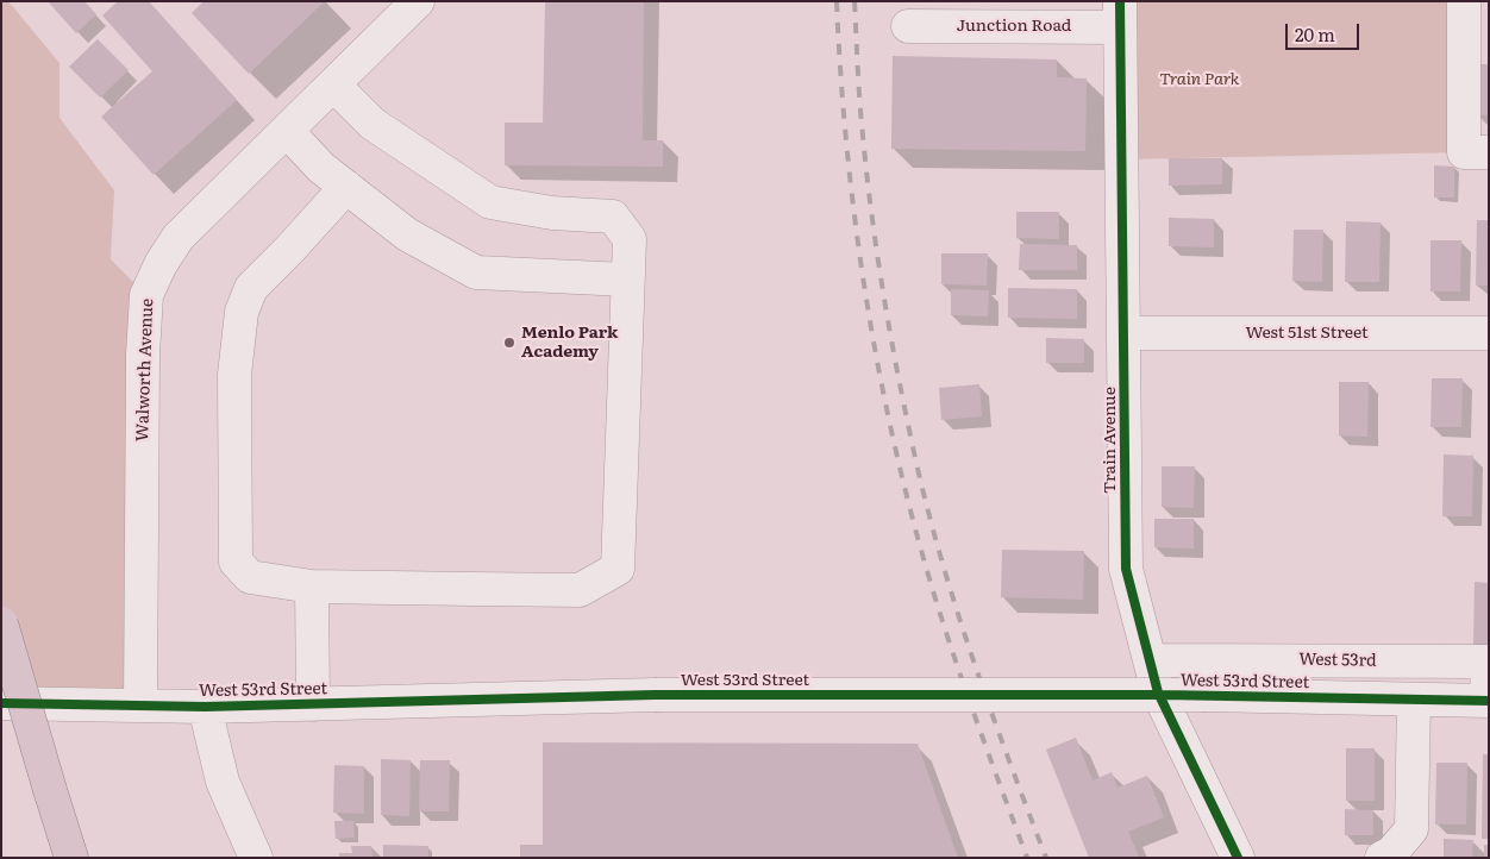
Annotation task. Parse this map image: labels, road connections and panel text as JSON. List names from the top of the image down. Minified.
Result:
{"streets":{"street":["Junction Road","West 51st Street","Walworth Avenue","Train Avenue","West 53rd","West 53rd Street"]},"crossings":[["Junction Road","Train Avenue"],["West 51st Street","Train Avenue"],["Walworth Avenue","West 53rd Street"],["Train Avenue","West 53rd"],["West 53rd","West 53rd Street"]],"parks":["Train Park"],"places":["Menlo Park Academy"],"scale_bar":"20 m"}
